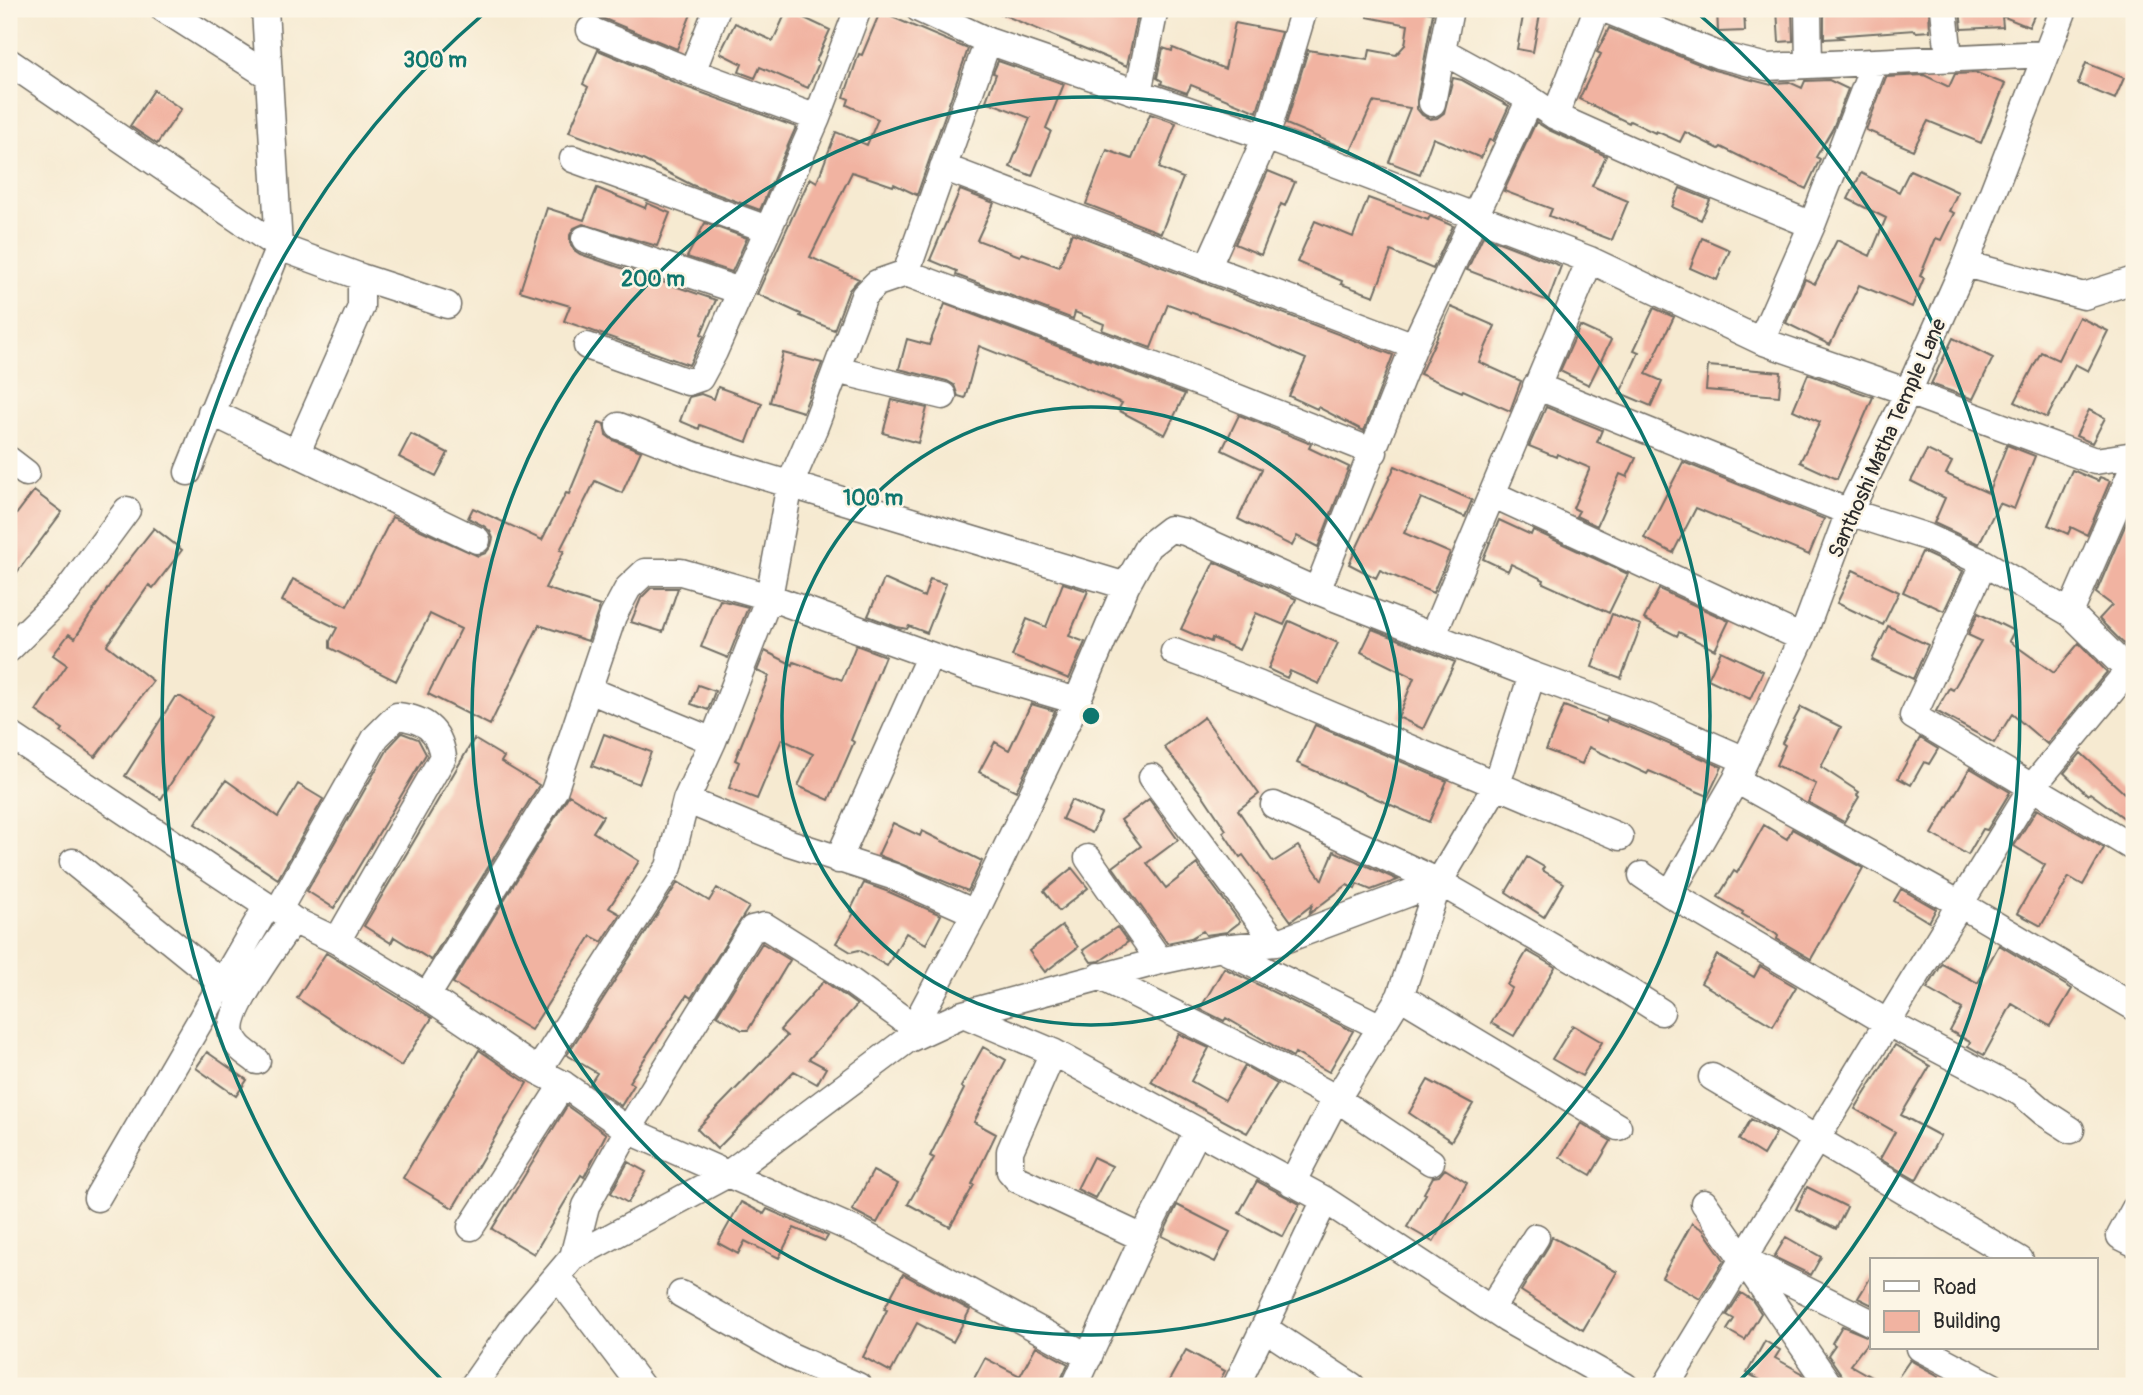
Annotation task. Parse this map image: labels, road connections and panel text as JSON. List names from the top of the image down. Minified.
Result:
{"streets":{"street":["Santhoshi Matha Temple Lane"]},"legend":["Road","Building"],"rings":["300 m","200 m","100 m"]}
